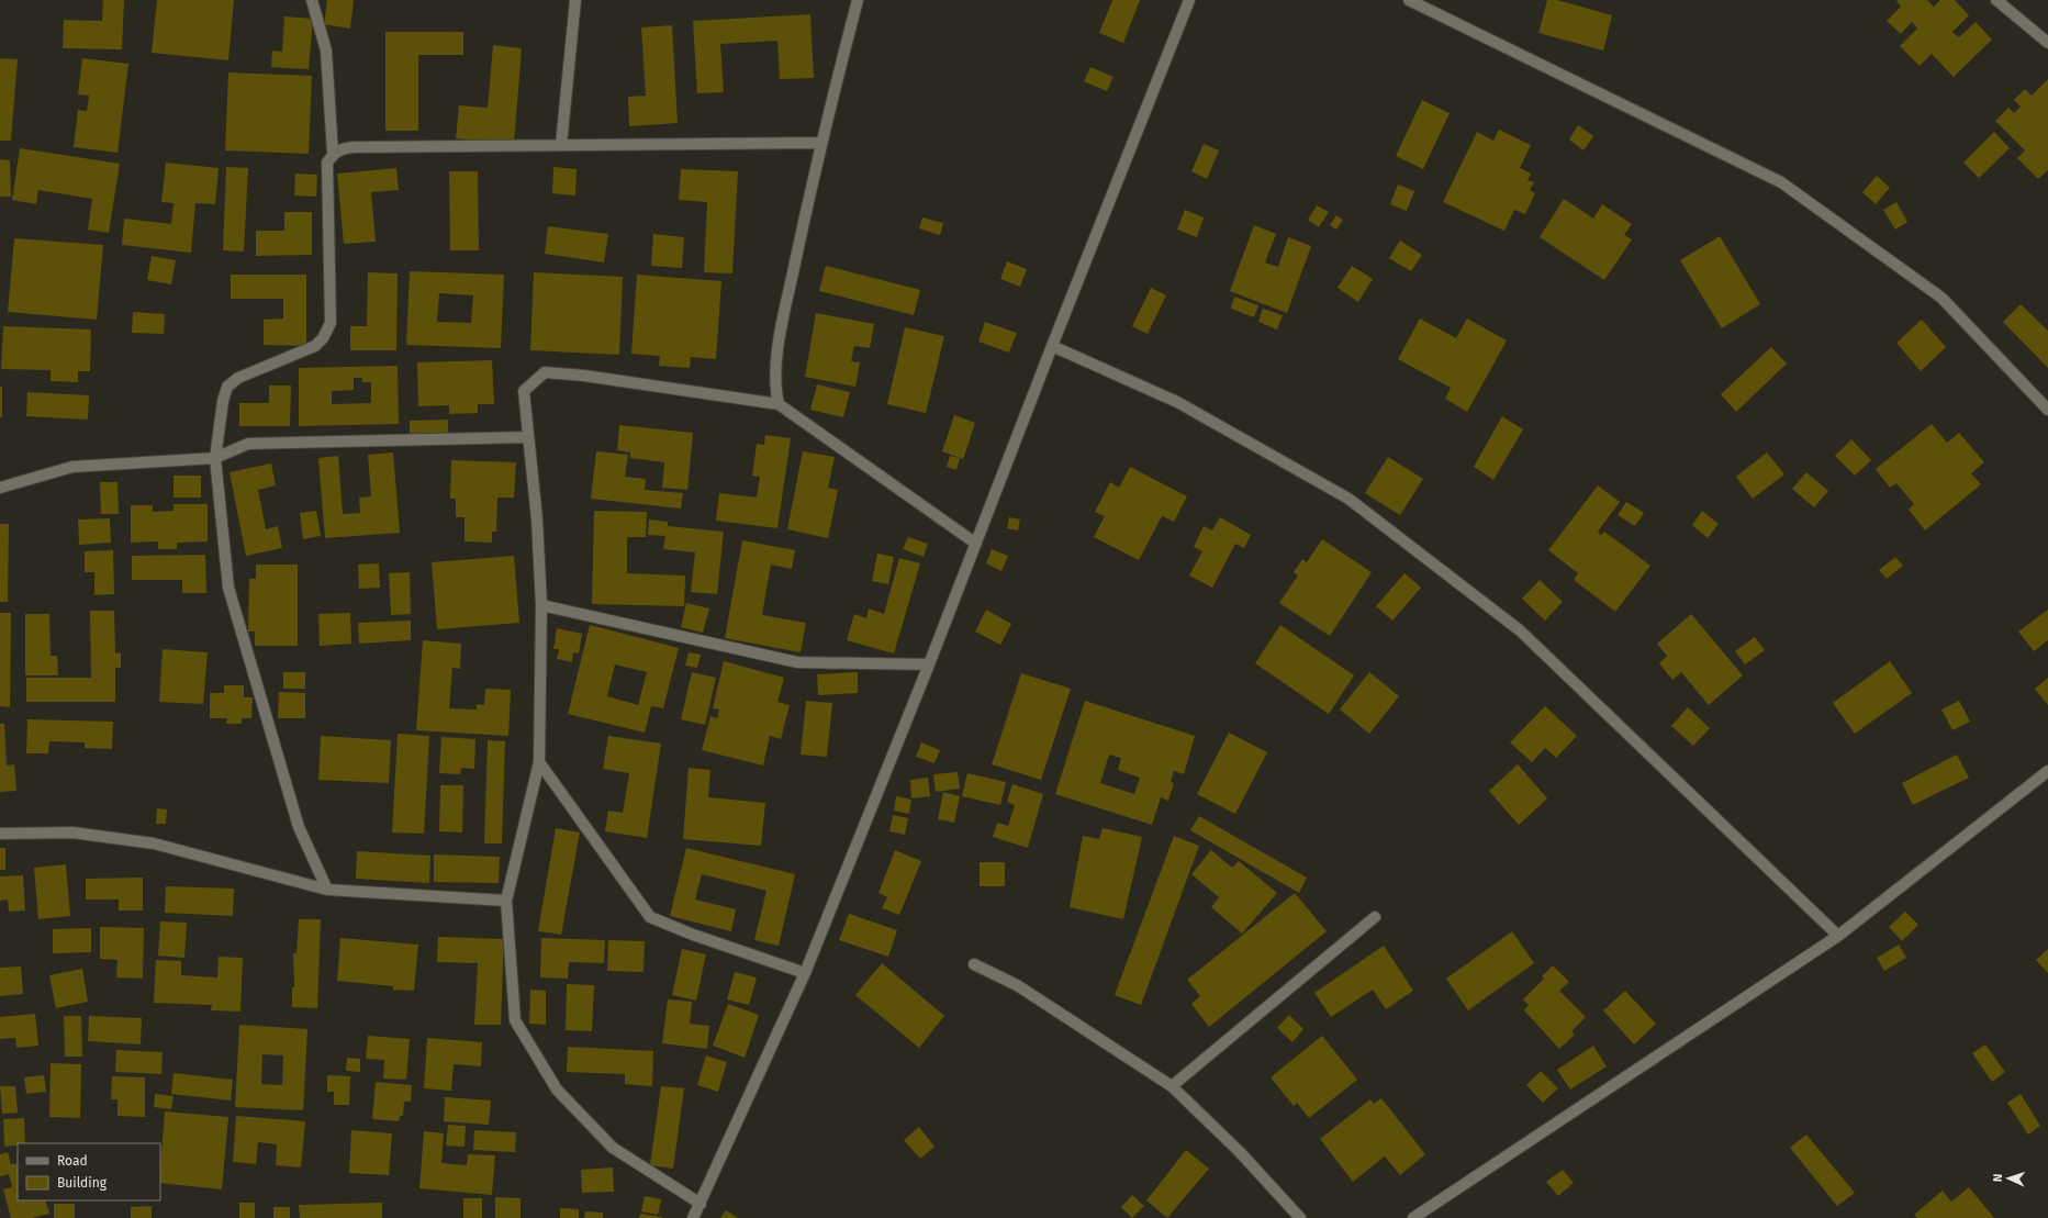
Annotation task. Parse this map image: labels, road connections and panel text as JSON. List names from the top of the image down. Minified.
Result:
{"legend":["Road","Building"],"north":"left"}
